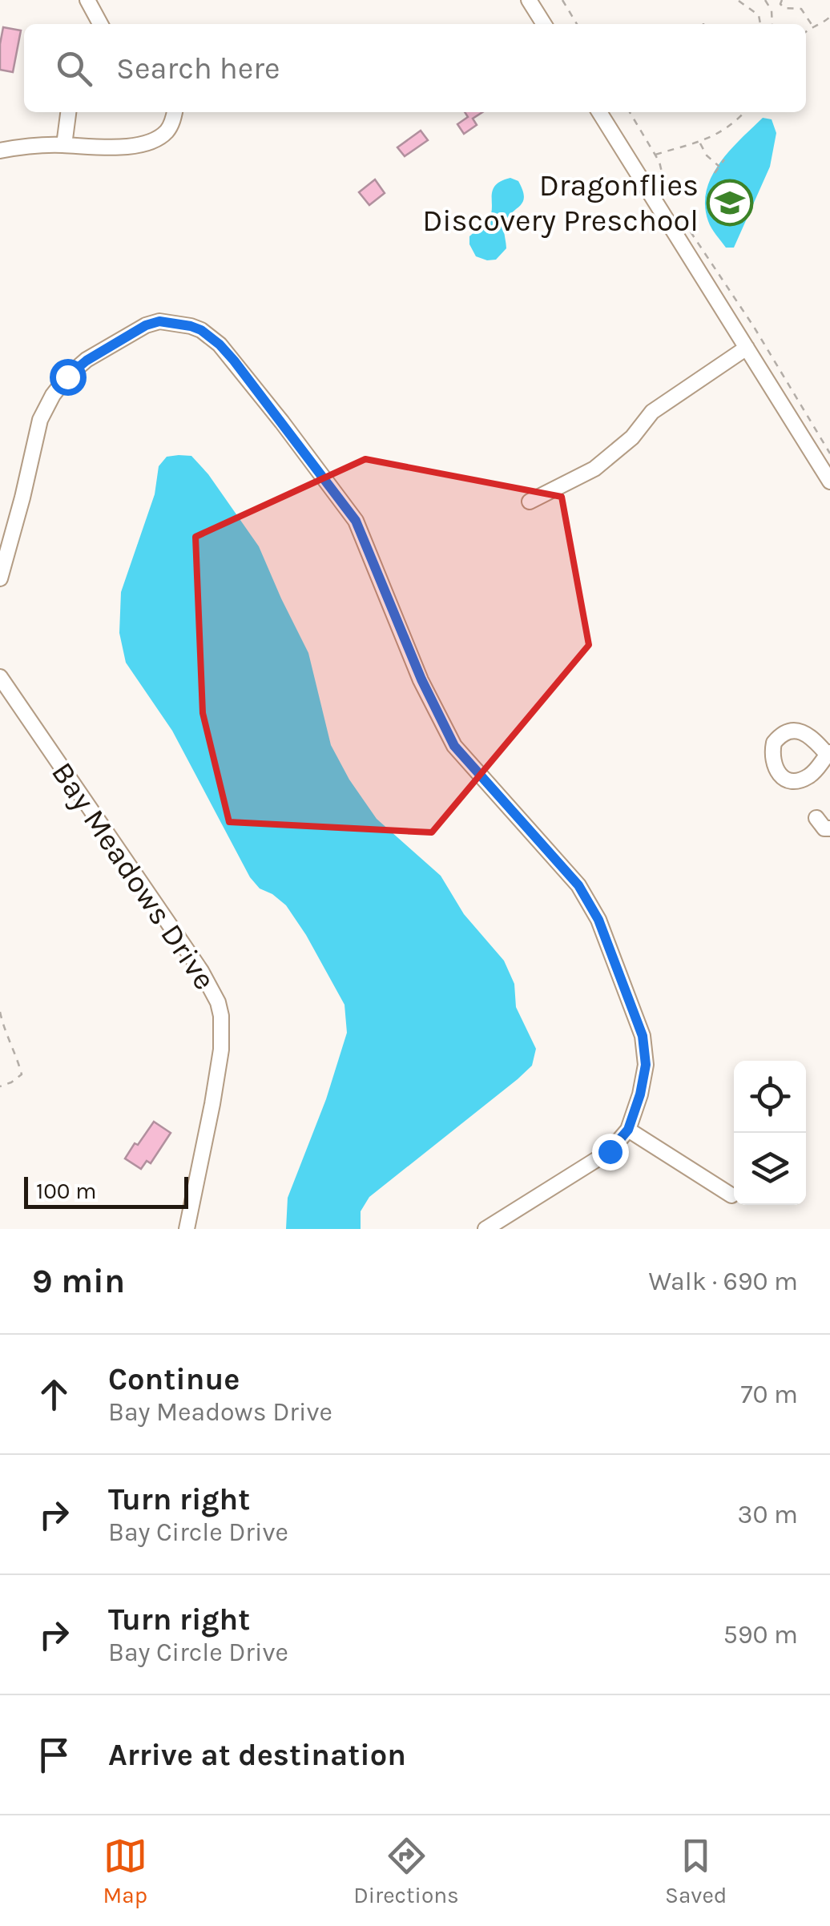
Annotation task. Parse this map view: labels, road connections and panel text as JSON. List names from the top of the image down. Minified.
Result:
{"streets":{"street":["Bay Meadows Drive"]},"places":{"school or university":["Dragonflies Discovery Preschool"]},"scale_bar":"100 m","page":{"search":"Search here","scale":"100 m","heading":["9 min","Walk · 690 m"],"list":[["Continue","Bay Meadows Drive","70 m"],["Turn right","Bay Circle Drive","30 m"],["Turn right","Bay Circle Drive","590 m"],"Arrive at destination"],"nav":["Map","Directions","Saved"]}}
